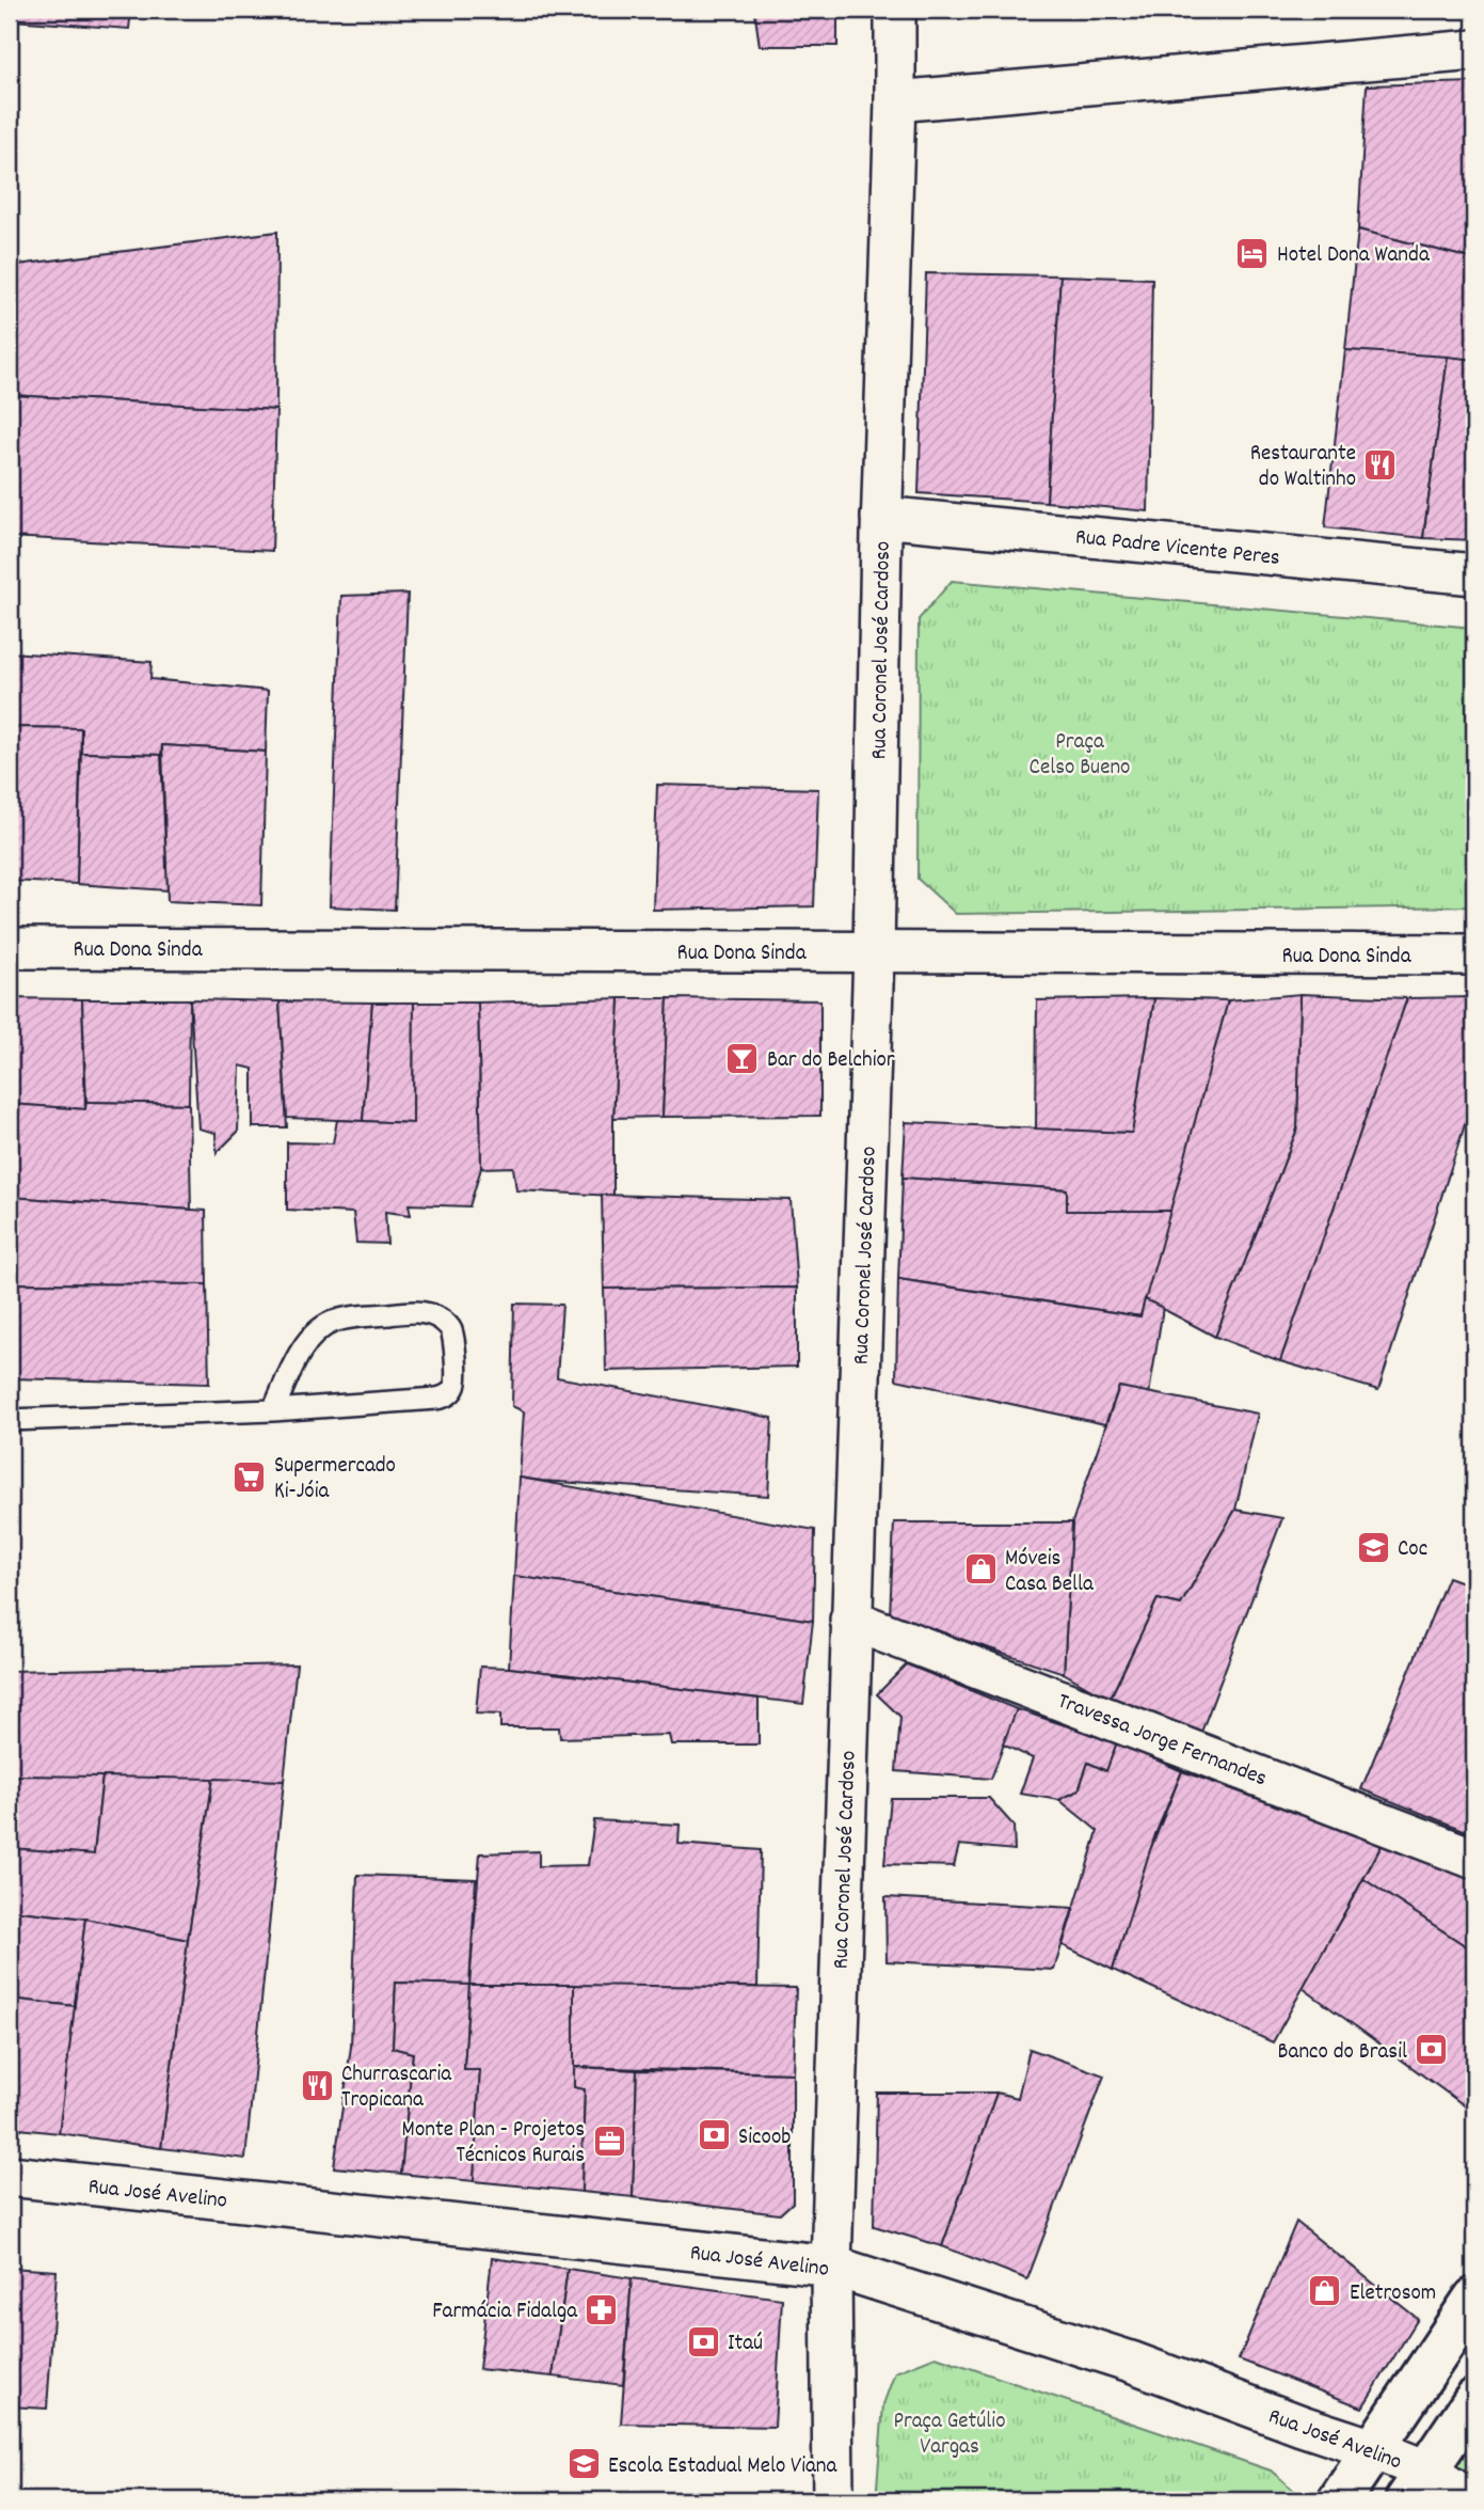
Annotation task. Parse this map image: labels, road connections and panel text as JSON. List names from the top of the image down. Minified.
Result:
{"streets":{"street":["Rua Padre Vicente Peres","Rua Coronel José Cardoso","Rua Dona Sinda","Travessa Jorge Fernandes","Rua José Avelino"]},"crossings":[["Rua Padre Vicente Peres","Rua Coronel José Cardoso"],["Rua Coronel José Cardoso","Rua Dona Sinda"],["Rua Coronel José Cardoso","Travessa Jorge Fernandes"],["Rua Coronel José Cardoso","Rua José Avelino"]],"parks":["Praça Celso Bueno","Praça Getúlio Vargas"],"places":{"hotel":["Hotel Dona Wanda"],"restaurant":["Restaurante do Waltinho","Churrascaria Tropicana"],"bar":["Bar do Belchior"],"supermarket":["Supermercado Ki-Jóia"],"school or university":["Coc","Escola Estadual Melo Viana"],"shop":["Móveis Casa Bella","Eletrosom"],"bank":["Banco do Brasil","Sicoob","Itaú"],"office":["Monte Plan - Projetos Técnicos Rurais"],"pharmacy":["Farmácia Fidalga"]}}
